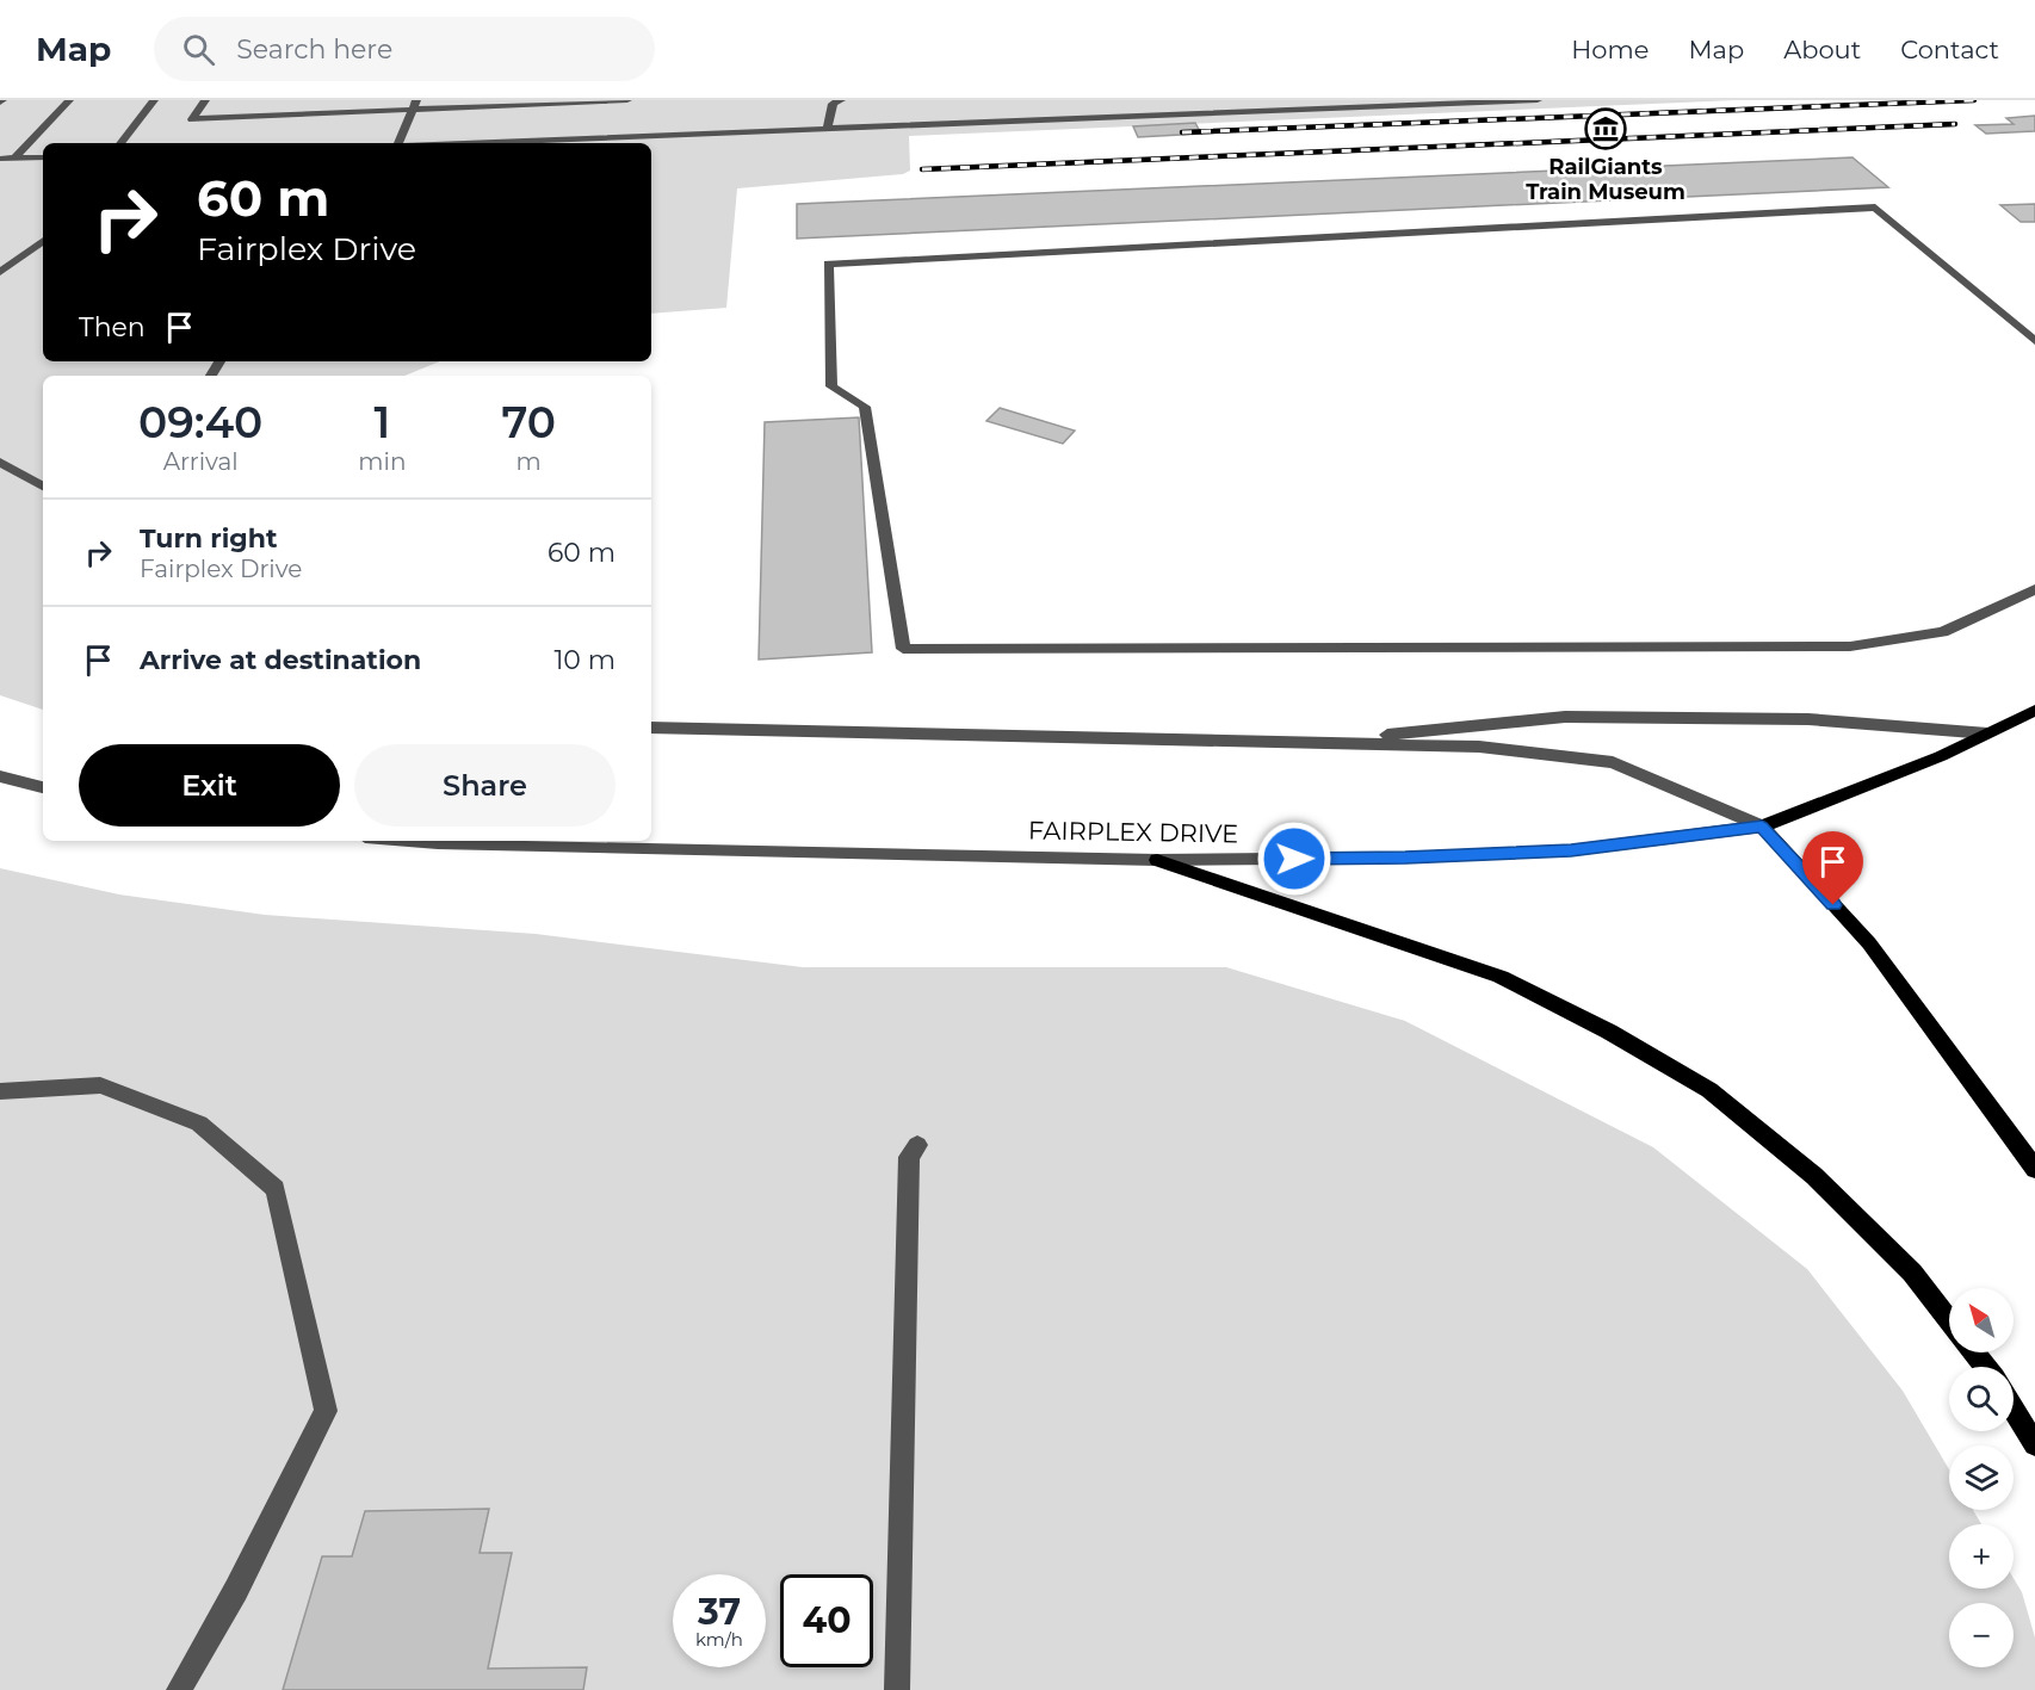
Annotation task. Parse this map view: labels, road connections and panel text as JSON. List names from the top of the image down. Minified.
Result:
{"streets":{"street":["FAIRPLEX DRIVE"]},"places":{"museum":["RailGiants Train Museum"]},"north":"top left","page":{"header":"Map","search":"Search here","nav":["Home","Map","About","Contact"],"turn":["60 m","Fairplex Drive"],"then":"Then","eta":["09:40","Arrival","1","min","70","m"],"list":[{"name":"Turn right","note":"Fairplex Drive","value":"60 m"},{"name":"Arrive at destination","value":"10 m"}],"buttons":["Exit","Share"],"map_buttons":["+","−"],"speed":"37 km/h","limit":"40"}}
